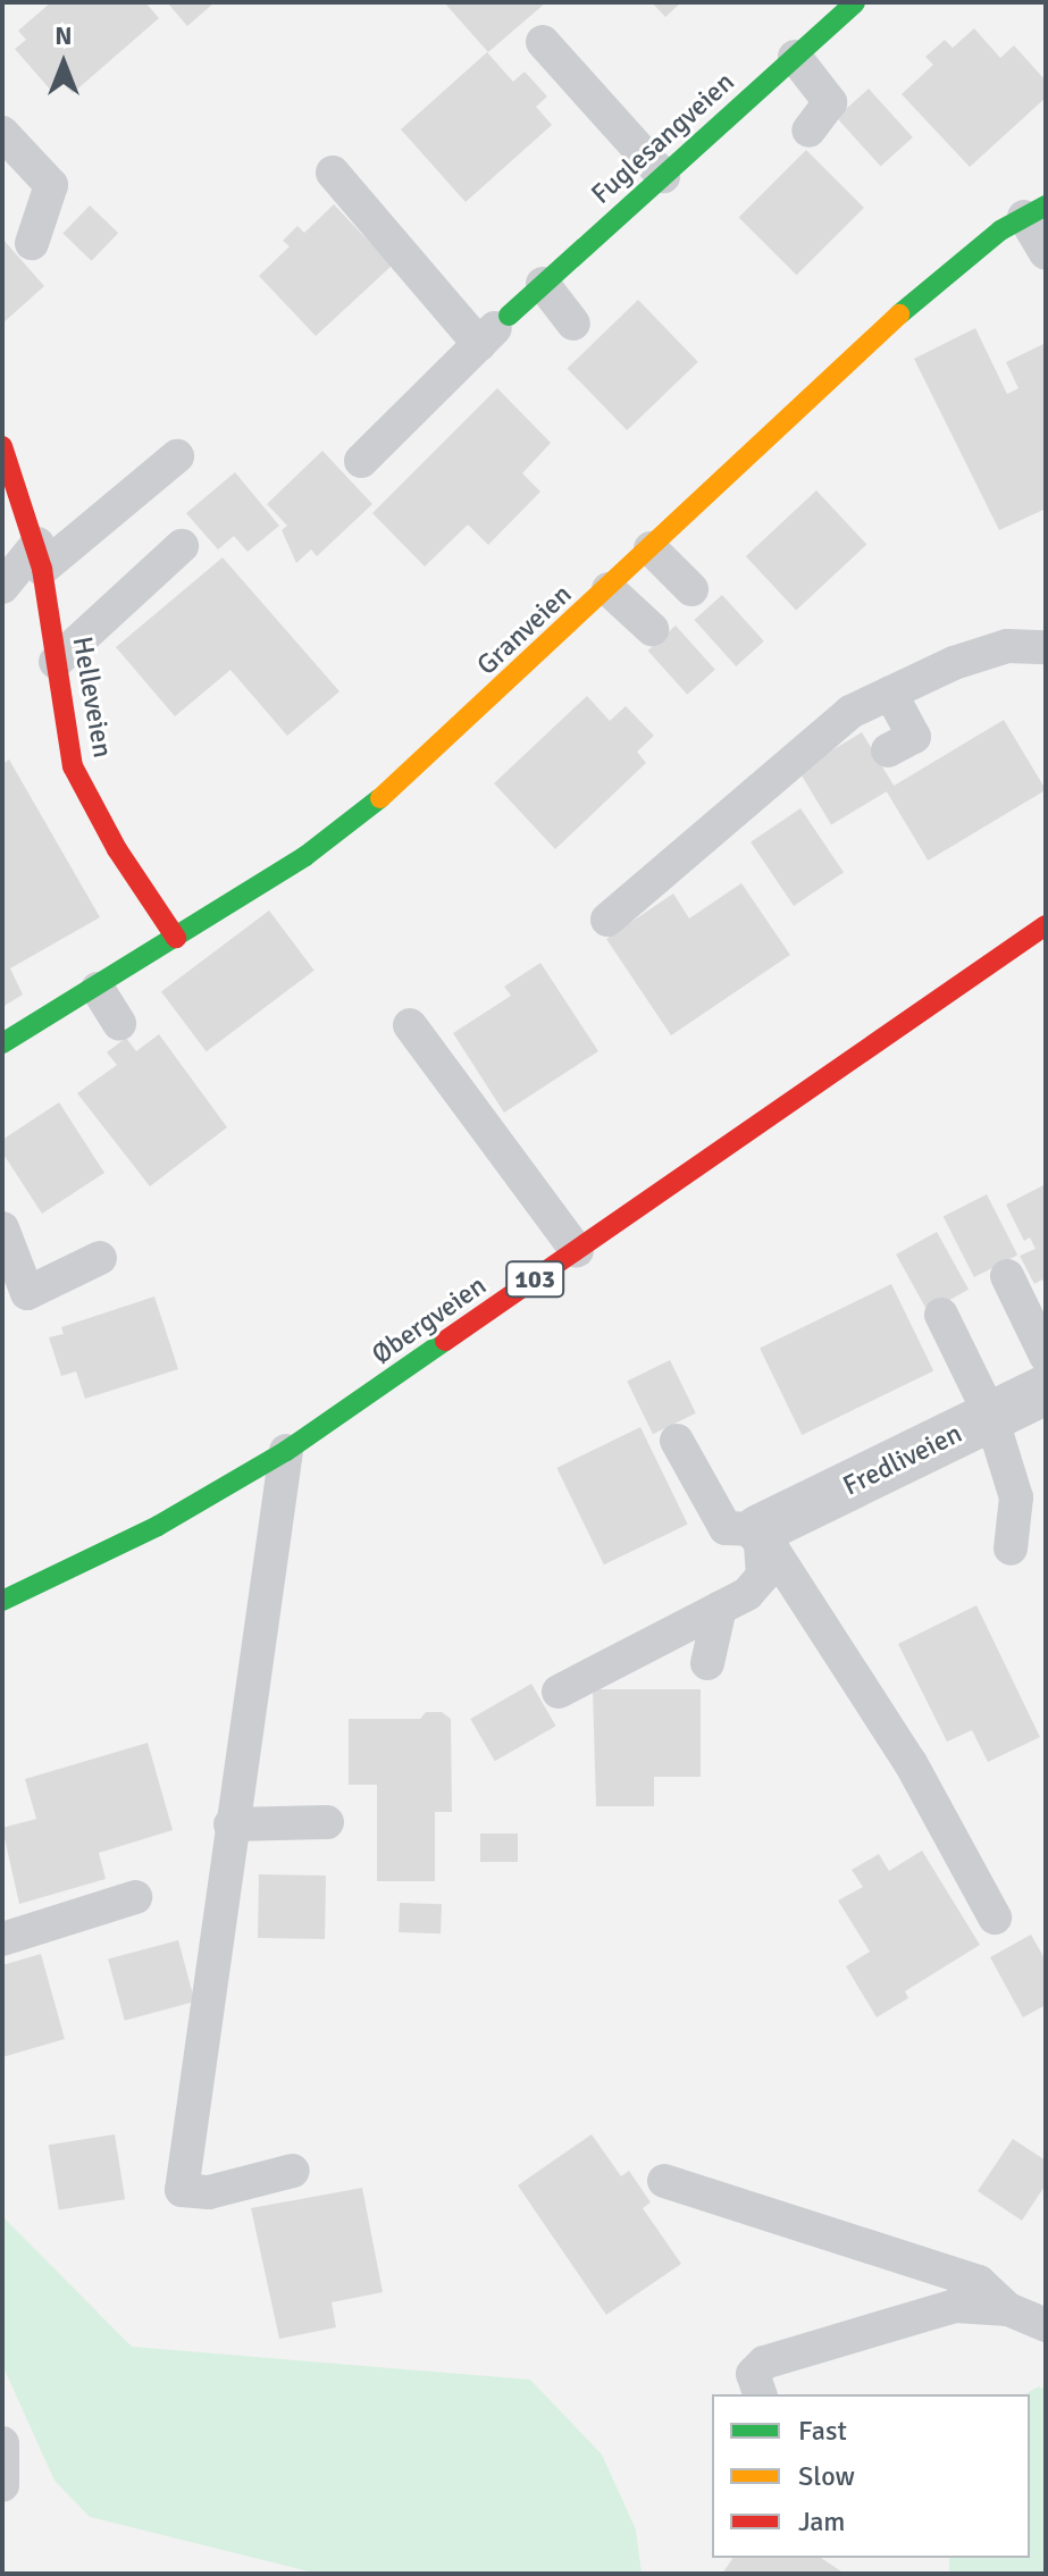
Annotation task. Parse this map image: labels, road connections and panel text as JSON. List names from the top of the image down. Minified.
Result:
{"streets":{"street":["Fuglesangveien","Granveien","Helleveien","103","Øbergveien","Fredliveien"]},"crossings":[["Granveien","Helleveien"]],"legend":["Fast","Slow","Jam"],"north":"top"}
